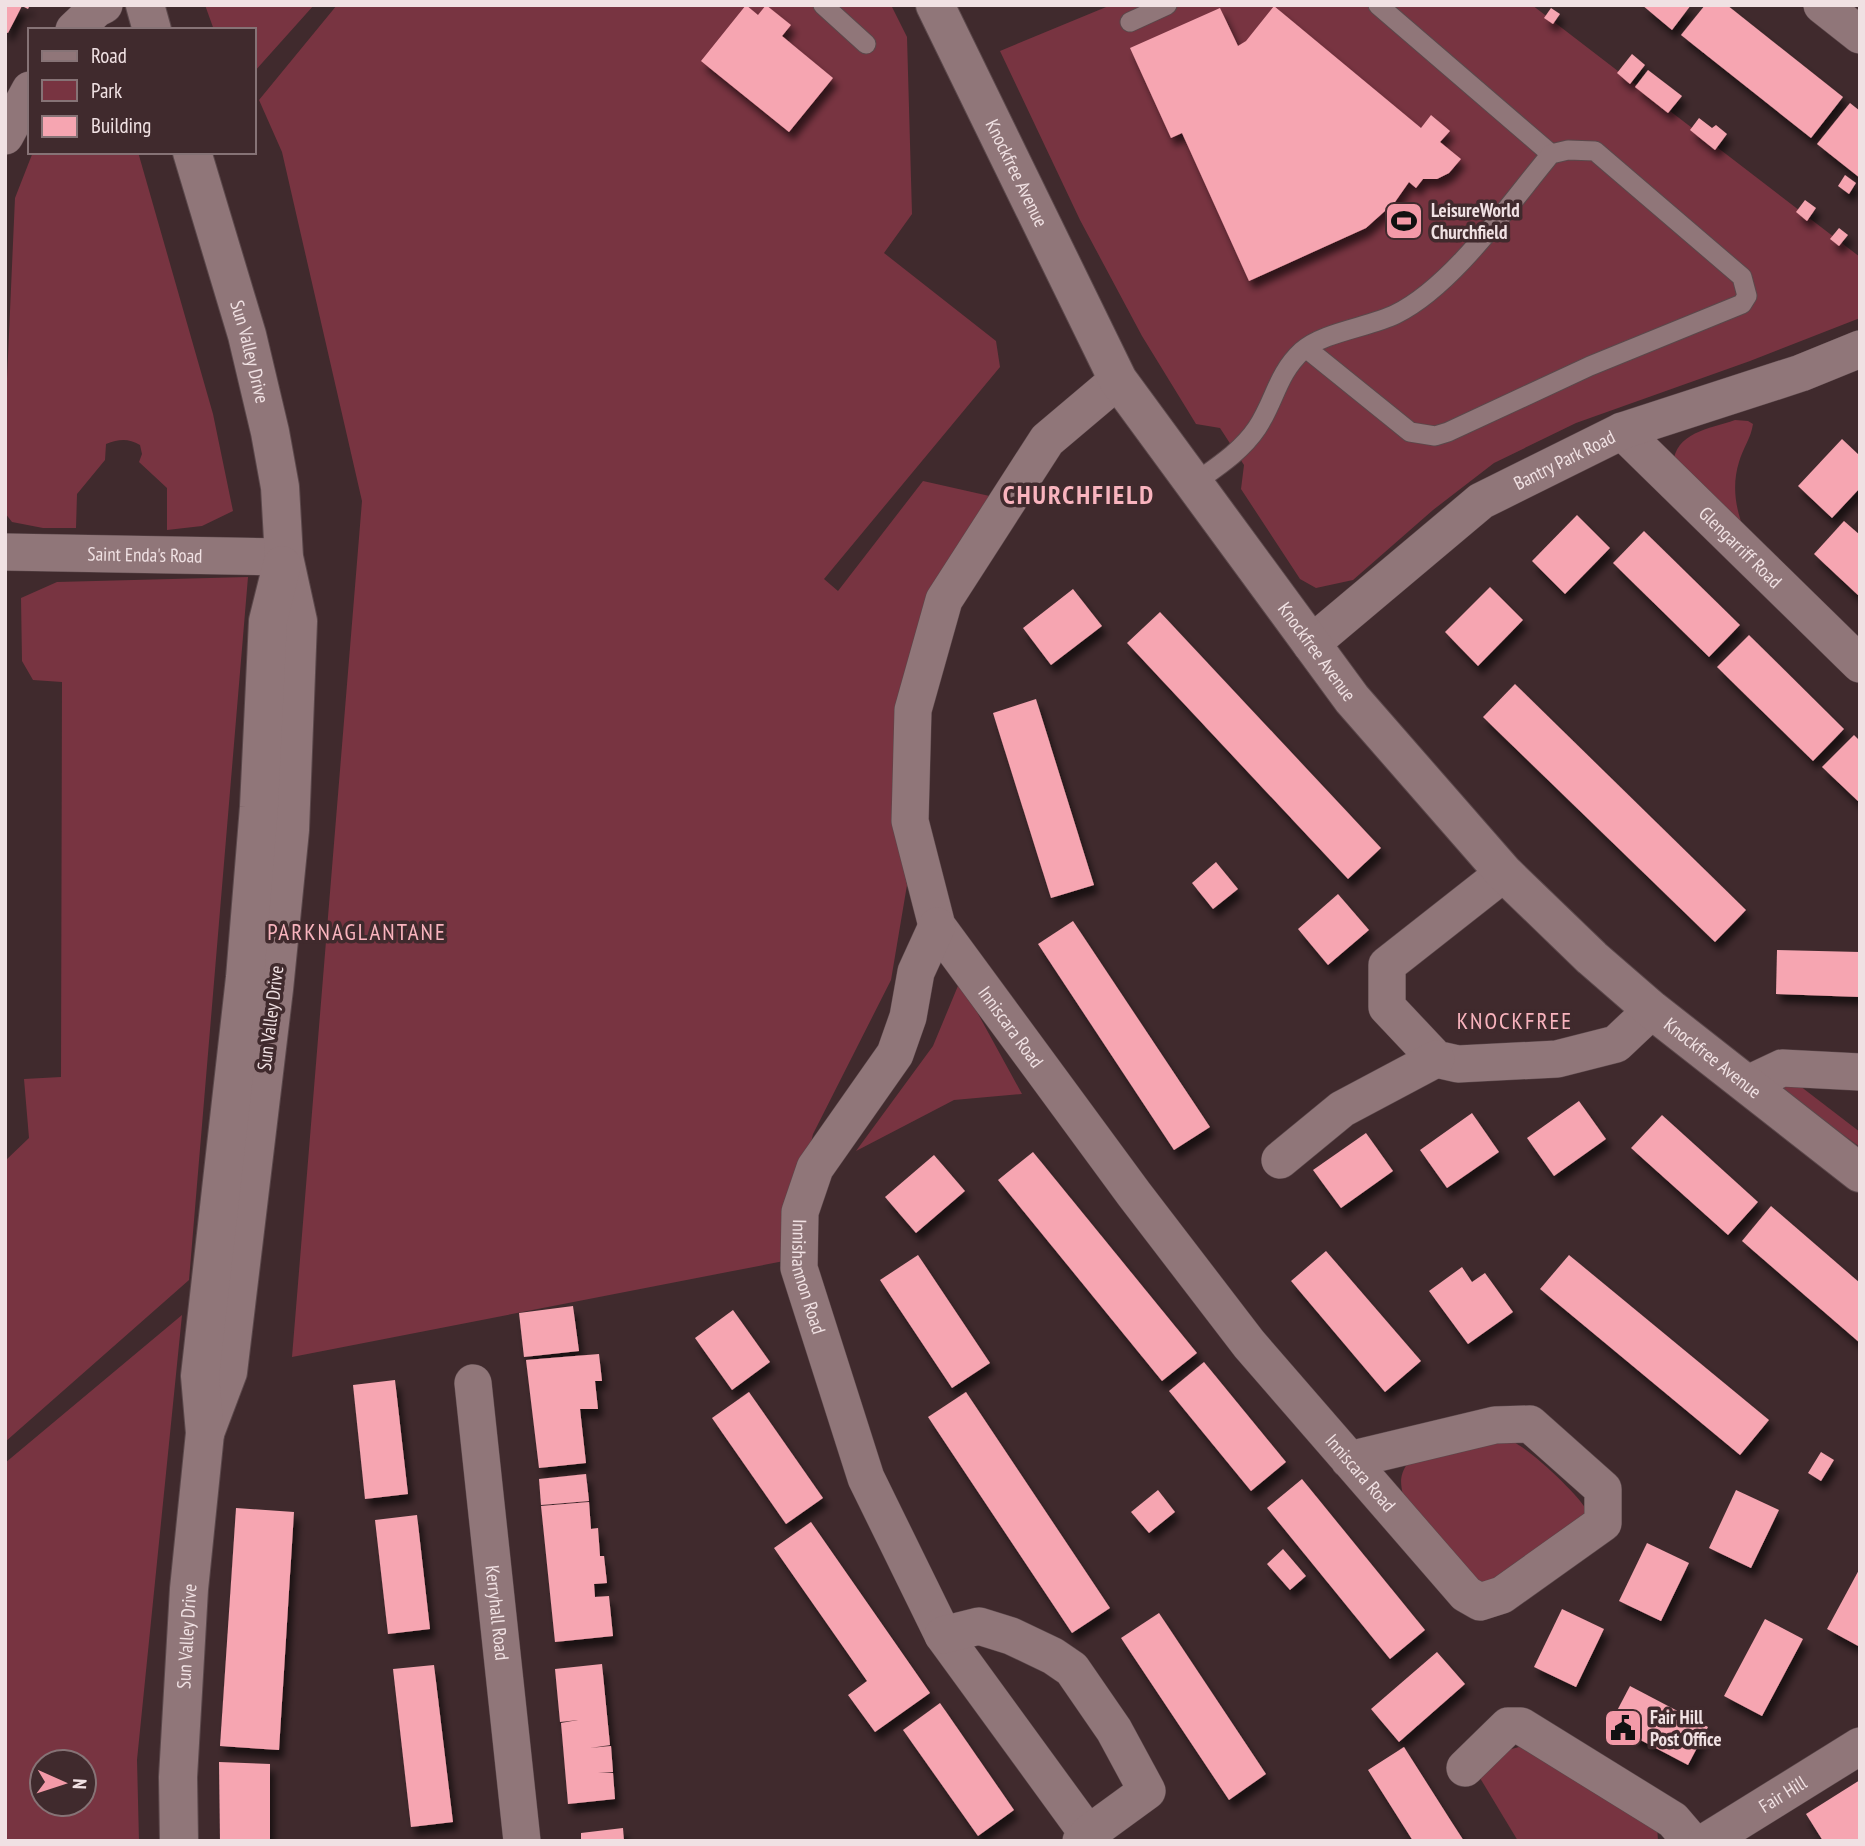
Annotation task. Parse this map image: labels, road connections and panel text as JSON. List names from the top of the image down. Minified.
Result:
{"streets":{"street":["Knockfree Avenue","Sun Valley Drive","Bantry Park Road","Glengarriff Road","Saint Enda's Road","Inniscara Road","Innishannon Road","Kerryhall Road","Fair Hill"]},"crossings":[["Knockfree Avenue","Bantry Park Road"],["Knockfree Avenue","Inniscara Road"],["Sun Valley Drive","Saint Enda's Road"],["Bantry Park Road","Glengarriff Road"],["Inniscara Road","Innishannon Road"]],"districts":["CHURCHFIELD","PARKNAGLANTANE","KNOCKFREE"],"places":{"sports":["LeisureWorld Churchfield"],"public building":["Fair Hill Post Office"]},"legend":["Road","Park","Building"],"north":"right"}
